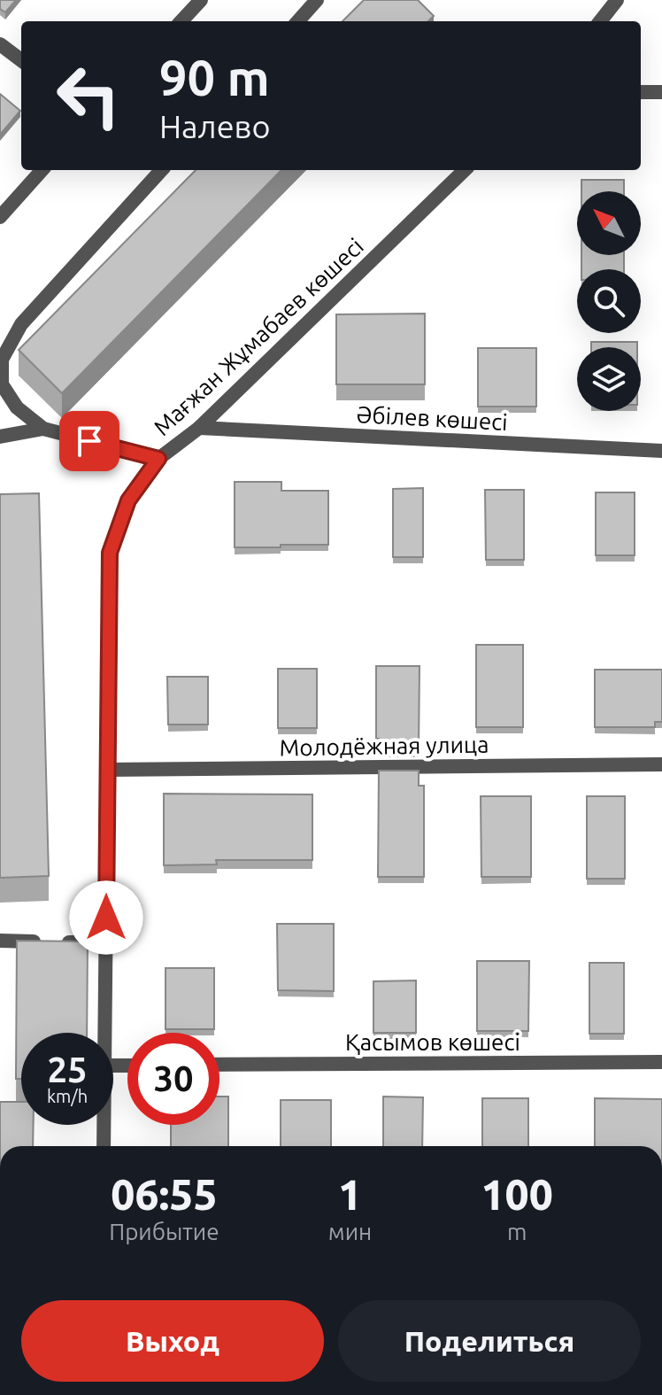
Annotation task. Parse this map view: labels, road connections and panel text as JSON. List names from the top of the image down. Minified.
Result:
{"streets":{"street":["Мағжан Жұмабаев көшесі","Әбілев көшесі","Молодёжная улица","Қасымов көшесі"]},"crossings":[["Мағжан Жұмабаев көшесі","Әбілев көшесі"],["Мағжан Жұмабаев көшесі","Молодёжная улица"]],"north":"top left","page":{"turn":["90 m","Налево"],"speed":"25 km/h","limit":"30","eta":["06:55","Прибытие","1","мин","100","m"],"buttons":["Выход","Поделиться"]}}
